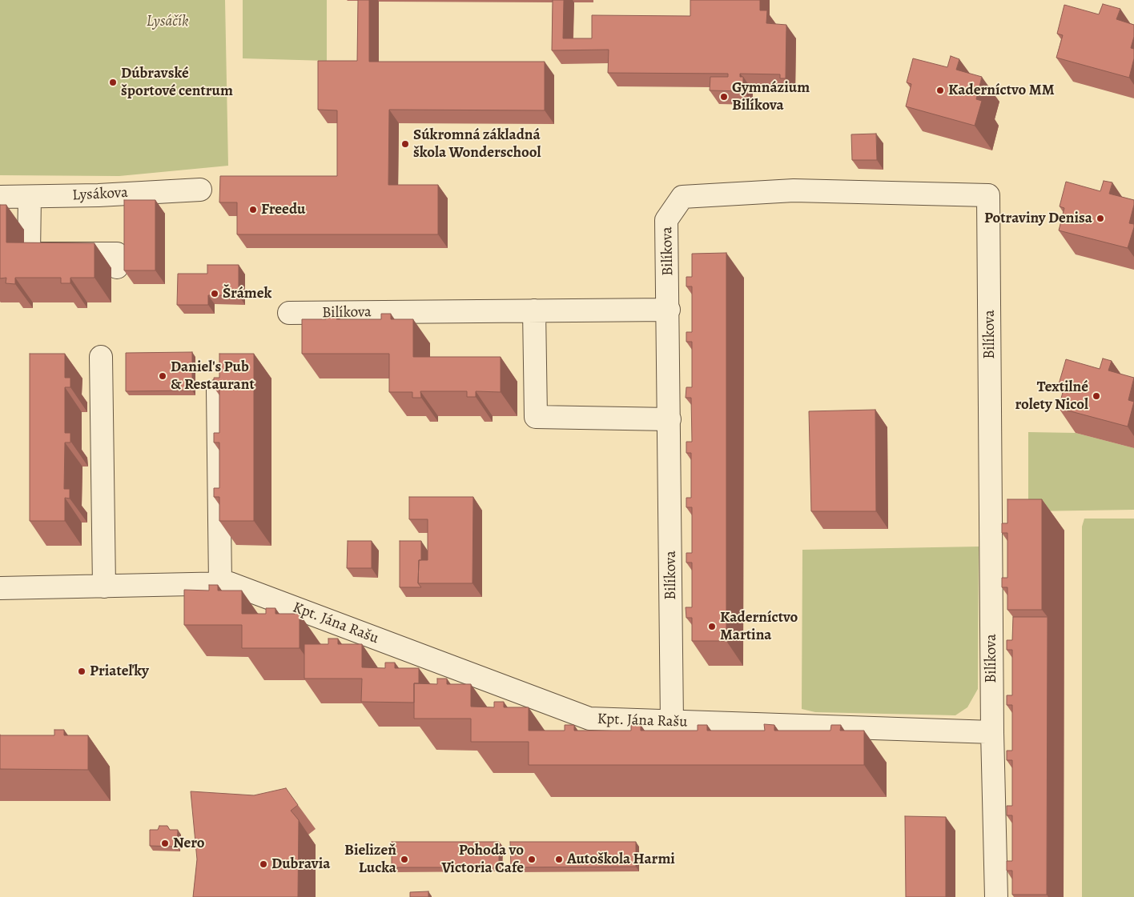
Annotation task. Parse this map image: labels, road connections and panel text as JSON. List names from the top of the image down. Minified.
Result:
{"streets":{"street":["Lysákova","Bilíkova","Kpt. Jána Rašu"]},"crossings":[["Bilíkova","Kpt. Jána Rašu"]],"parks":["Lysáčík"],"places":["Dúbravské športové centrum","Kaderníctvo MM","Gymnázium Bilíkova","Súkromná základná škola Wonderschool","Freedu","Potraviny Denisa","Šrámek","Daniel's Pub & Restaurant","Textilné rolety Nicol","Kaderníctvo Martina","Priateľky","Nero","Bielizeň Lucka","Pohoda vo Victoria Cafe","Autoškola Harmi","Dubravia"]}
